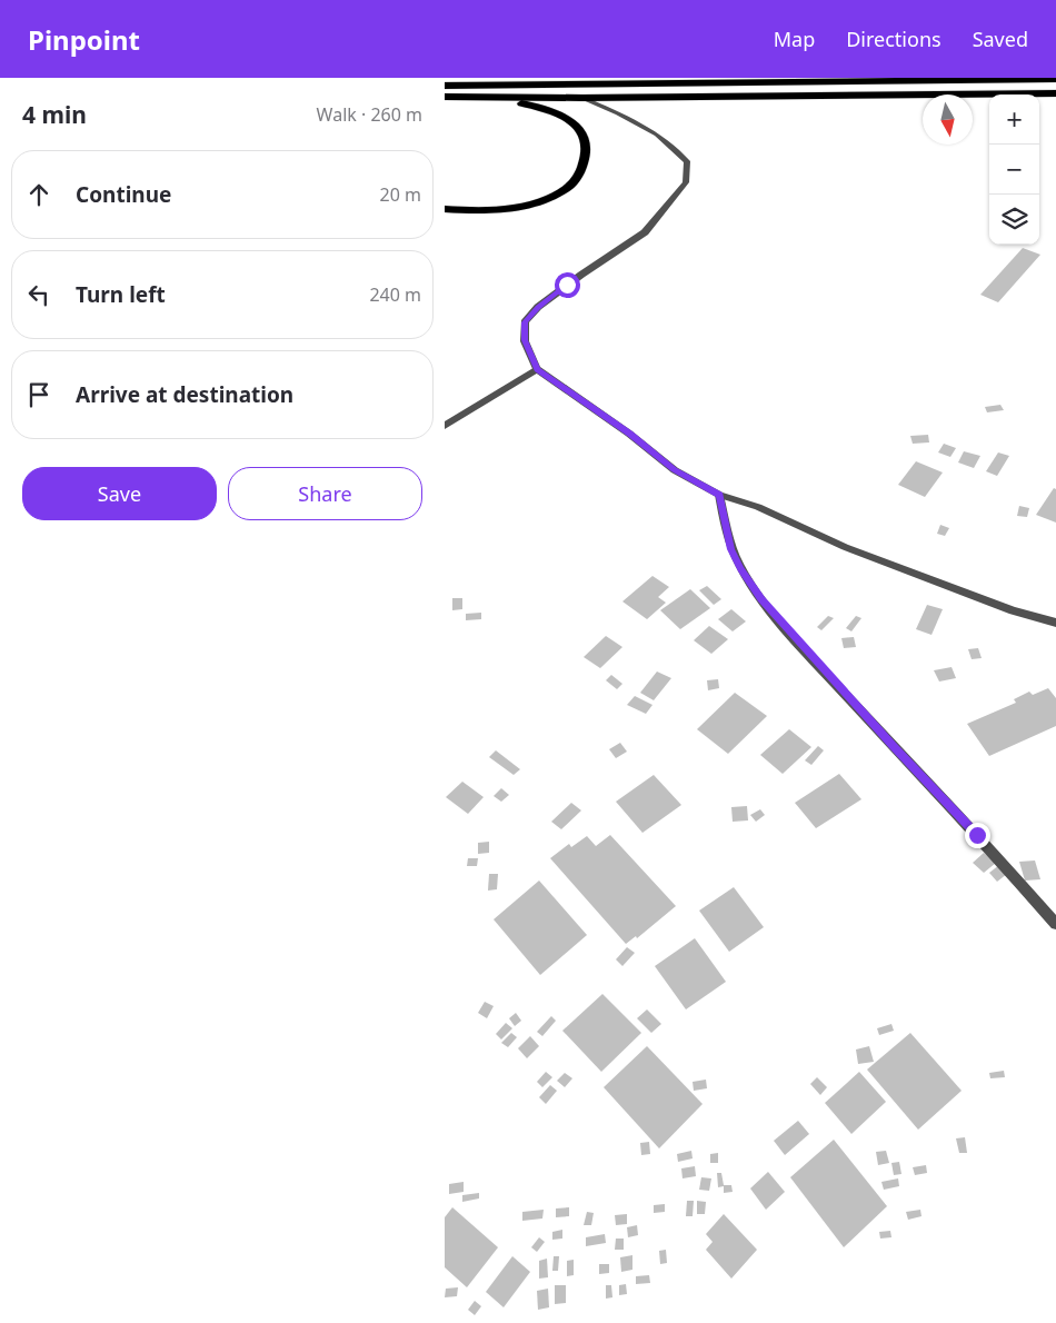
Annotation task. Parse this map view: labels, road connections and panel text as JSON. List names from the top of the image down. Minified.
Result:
{"north":"bottom","page":{"header":"Pinpoint","nav":["Map","Directions","Saved"],"heading":["4 min","Walk · 260 m"],"map_buttons":["+","−"],"list":[["Continue","20 m"],["Turn left","240 m"],"Arrive at destination"],"buttons":["Save","Share"]}}
